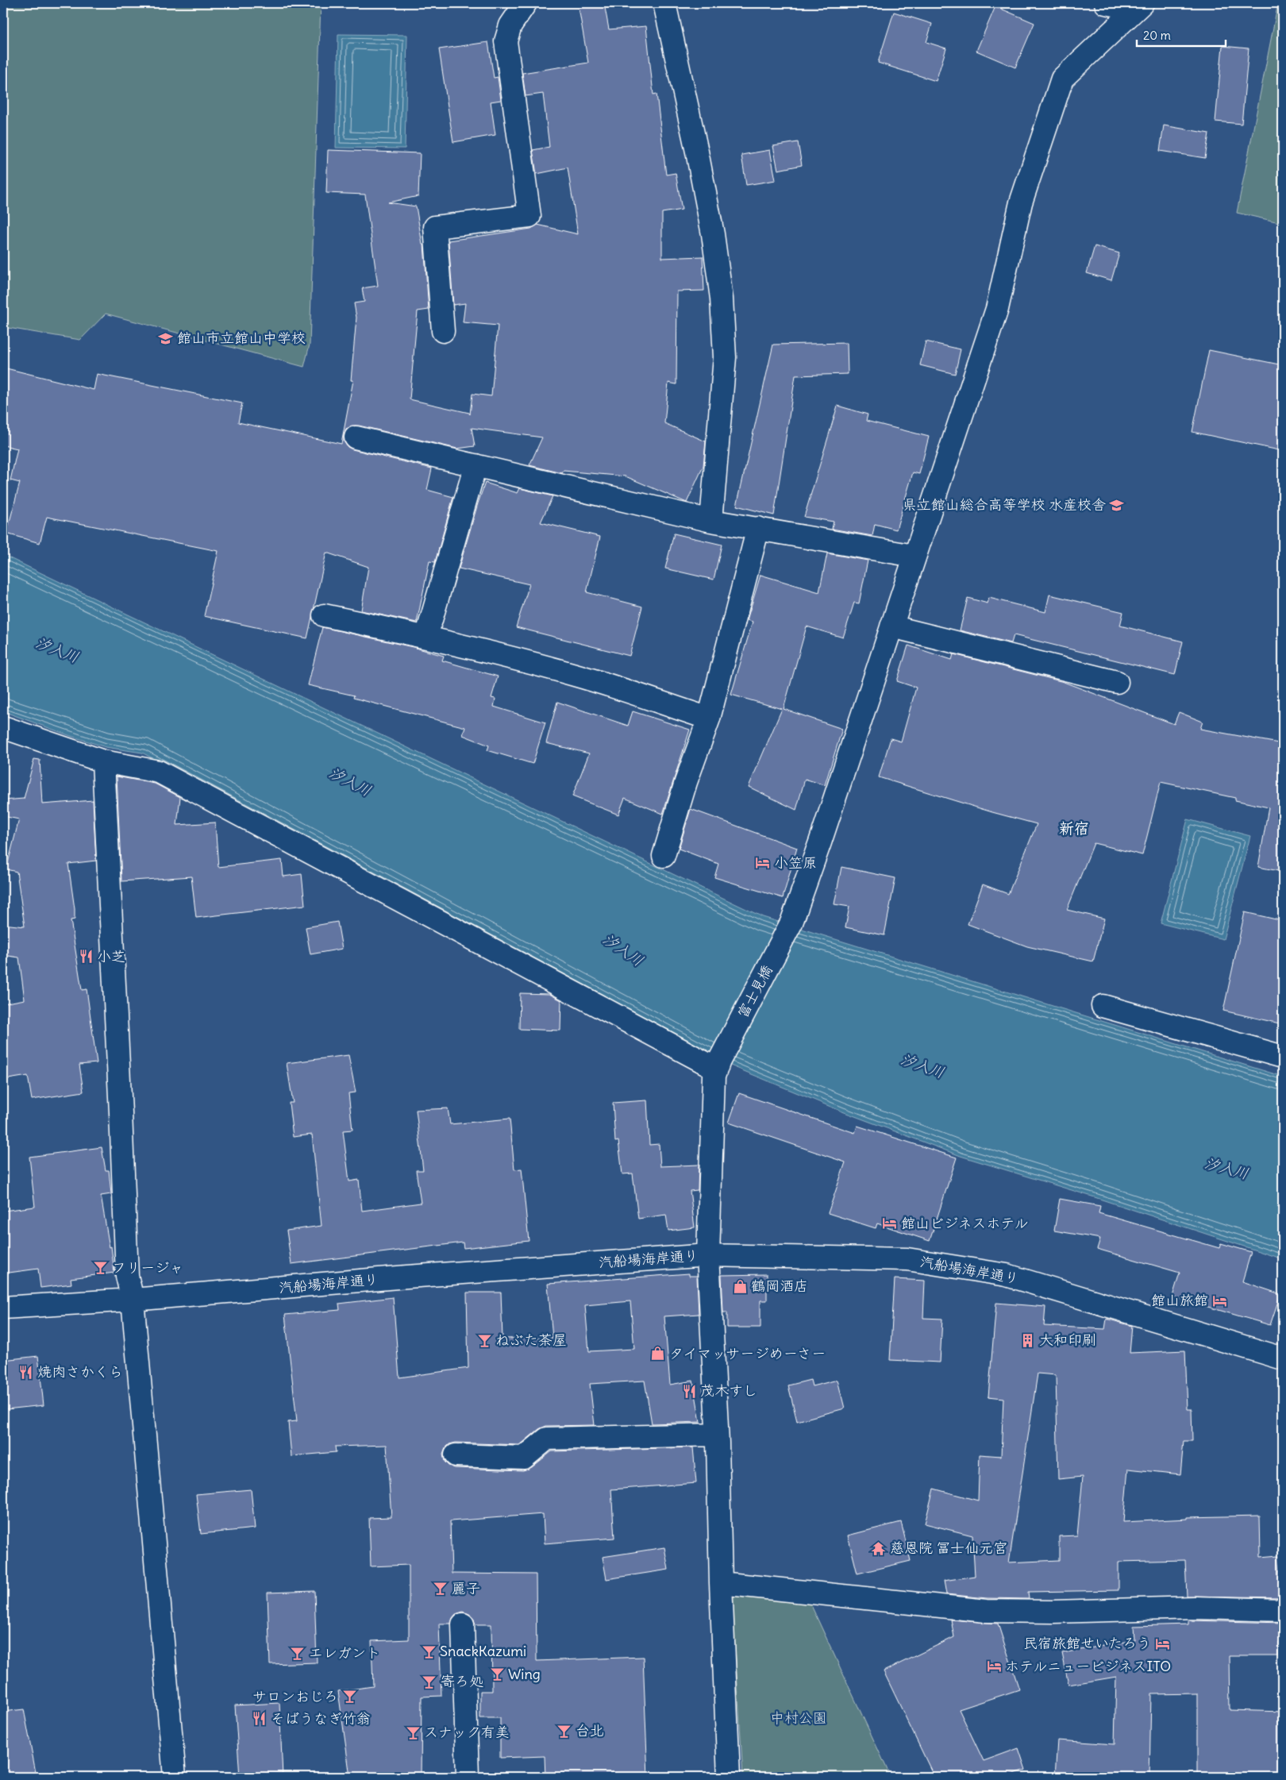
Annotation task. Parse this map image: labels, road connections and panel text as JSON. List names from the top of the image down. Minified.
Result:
{"streets":{"street":["富士見橋","汽船場海岸通り"]},"crossings":[["富士見橋","汽船場海岸通り"]],"districts":["新宿"],"water":["汐入川"],"parks":["中村公園"],"places":{"school or university":["館山市立館山中学校","県立館山総合高等学校 水産校舎"],"hotel":["小笠原","館山ビジネスホテル","館山旅館","民宿旅館せいたろう","ホテルニュービジネスITO"],"restaurant":["小芝","焼肉さかくら","茂木すし","そばうなぎ竹翁"],"bar":["フリージャ","ねぶた茶屋","麗子","SnackKazumi","エレガント","Wing","寄ろ処","サロンおじろ","台北","スナック有美"],"shop":["鶴岡酒店","タイマッサージめーさー"],"building":["大和印刷"],"temple":["慈恩院 冨士仙元宮"]},"scale_bar":"20 m"}
